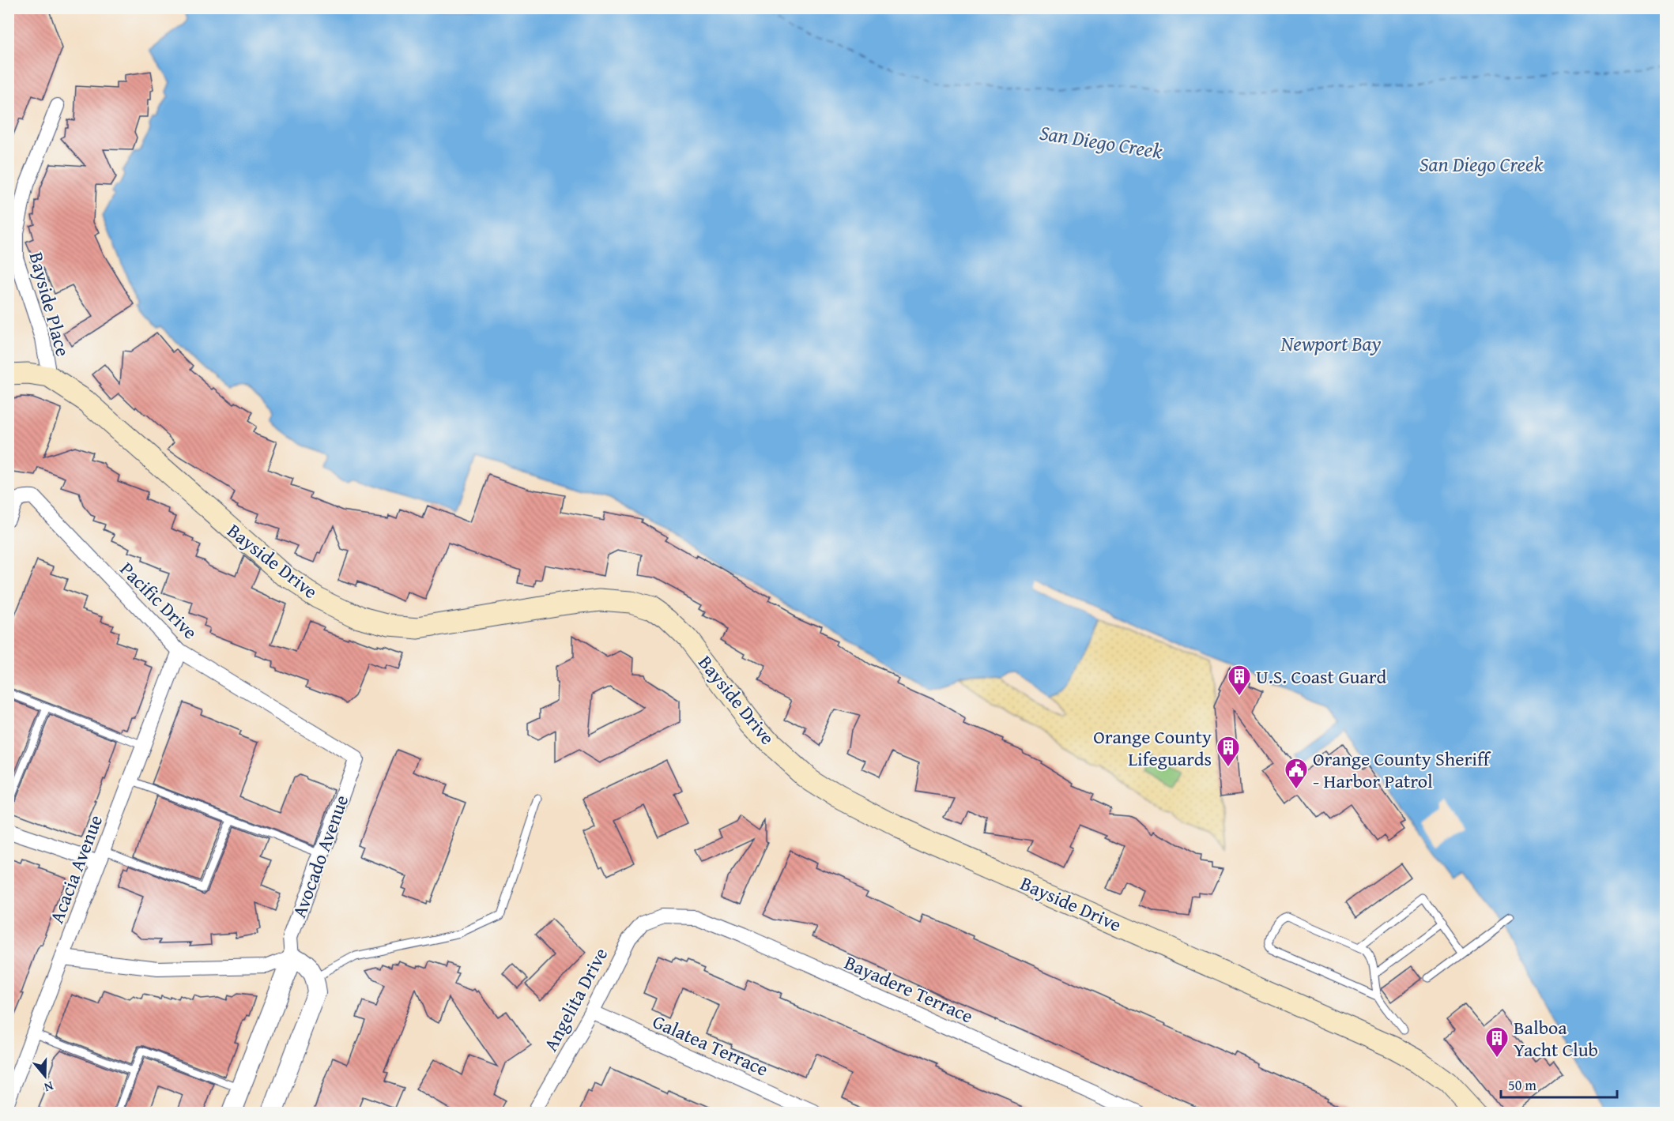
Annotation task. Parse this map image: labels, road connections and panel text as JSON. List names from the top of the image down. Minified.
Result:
{"streets":{"main road":["Bayside Drive"],"street":["Bayside Place","Pacific Drive","Avocado Avenue","Acacia Avenue","Bayadere Terrace","Angelita Drive","Galatea Terrace"]},"crossings":[["Bayside Place","Bayside Drive"],["Pacific Drive","Avocado Avenue"],["Pacific Drive","Acacia Avenue"],["Bayadere Terrace","Angelita Drive"],["Angelita Drive","Galatea Terrace"]],"water":["San Diego Creek","Newport Bay"],"places":{"building":["U.S. Coast Guard","Orange County Lifeguards","Balboa Yacht Club"],"public building":["Orange County Sheriff - Harbor Patrol"]},"scale_bar":"50 m","north":"bottom"}
